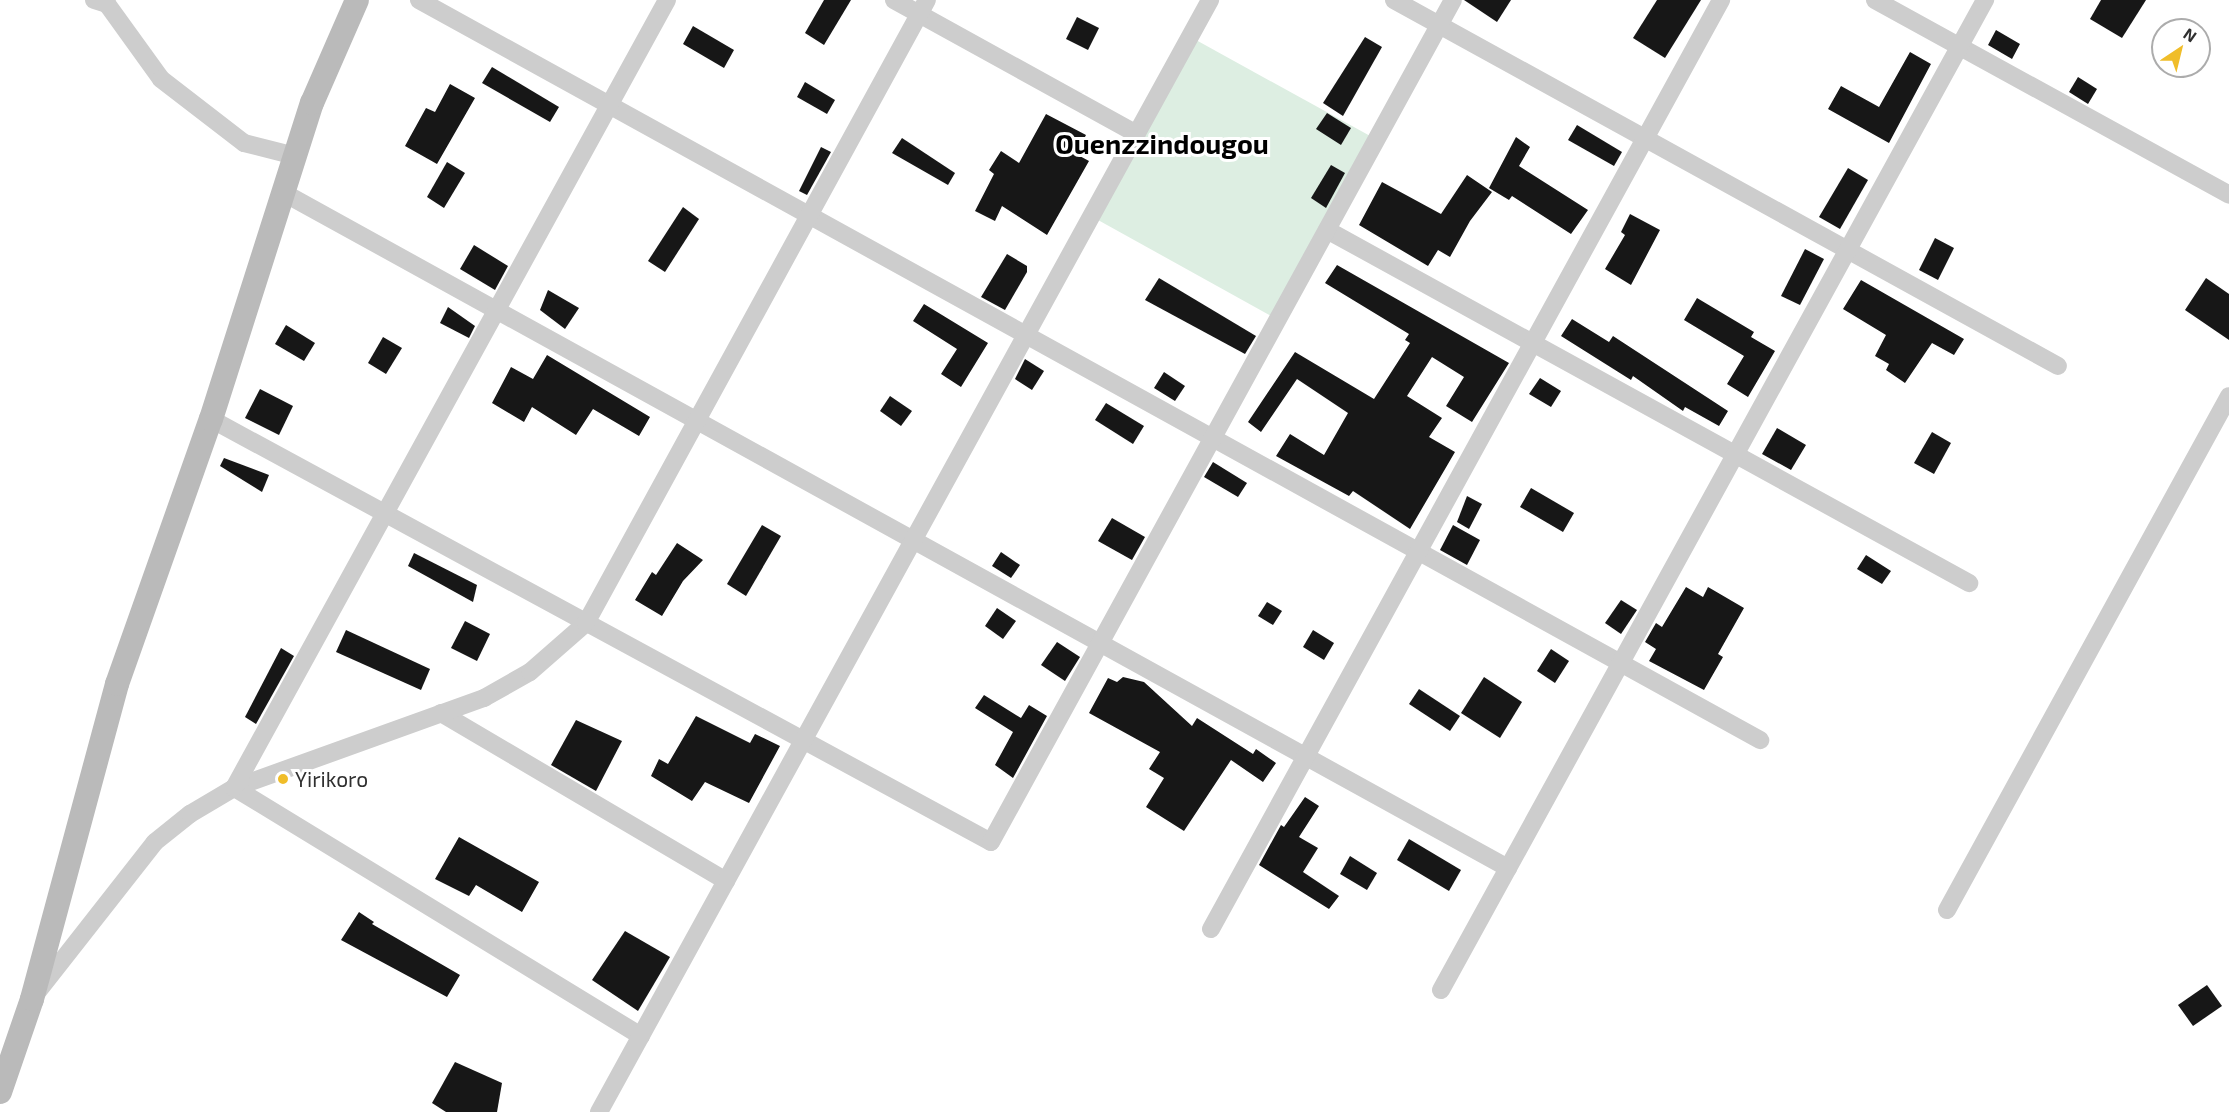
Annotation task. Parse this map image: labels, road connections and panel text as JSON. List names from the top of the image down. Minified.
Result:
{"districts":["Ouenzzindougou"],"places":["Yirikoro"],"north":"top right"}
